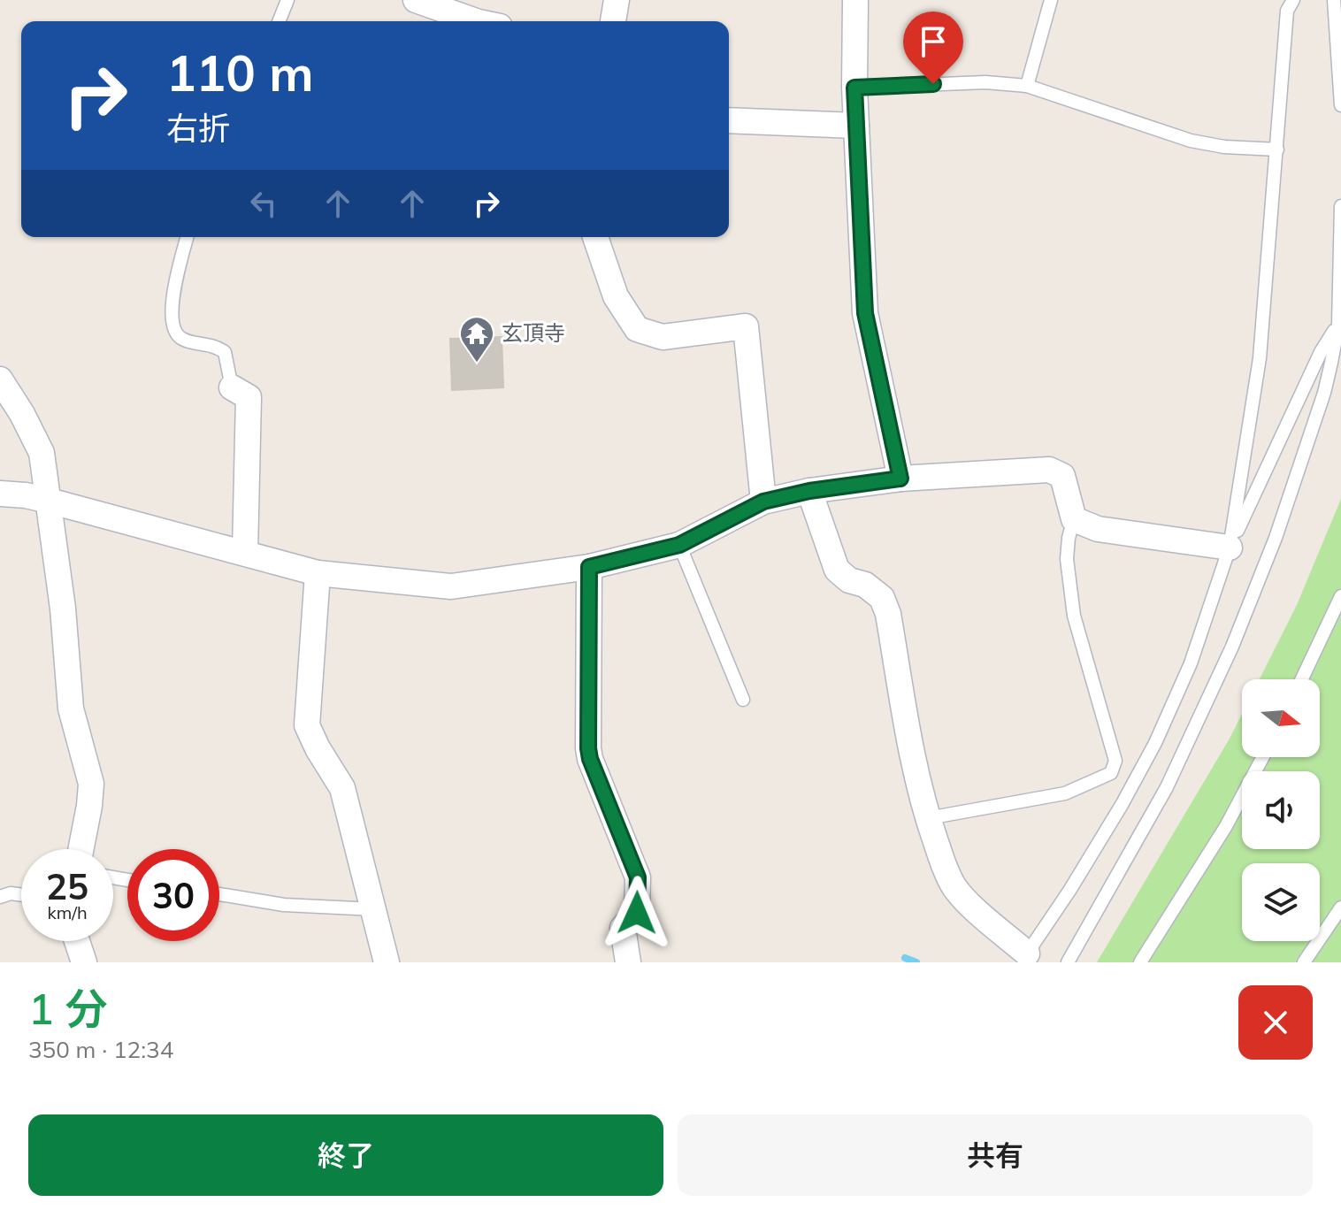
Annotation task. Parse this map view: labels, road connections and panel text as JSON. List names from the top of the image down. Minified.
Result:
{"places":{"temple":["玄頂寺"]},"north":"right","page":{"turn":["110 m","右折"],"speed":"25 km/h","limit":"30","heading":["1 分","350 m · 12:34"],"buttons":["終了","共有"]}}
